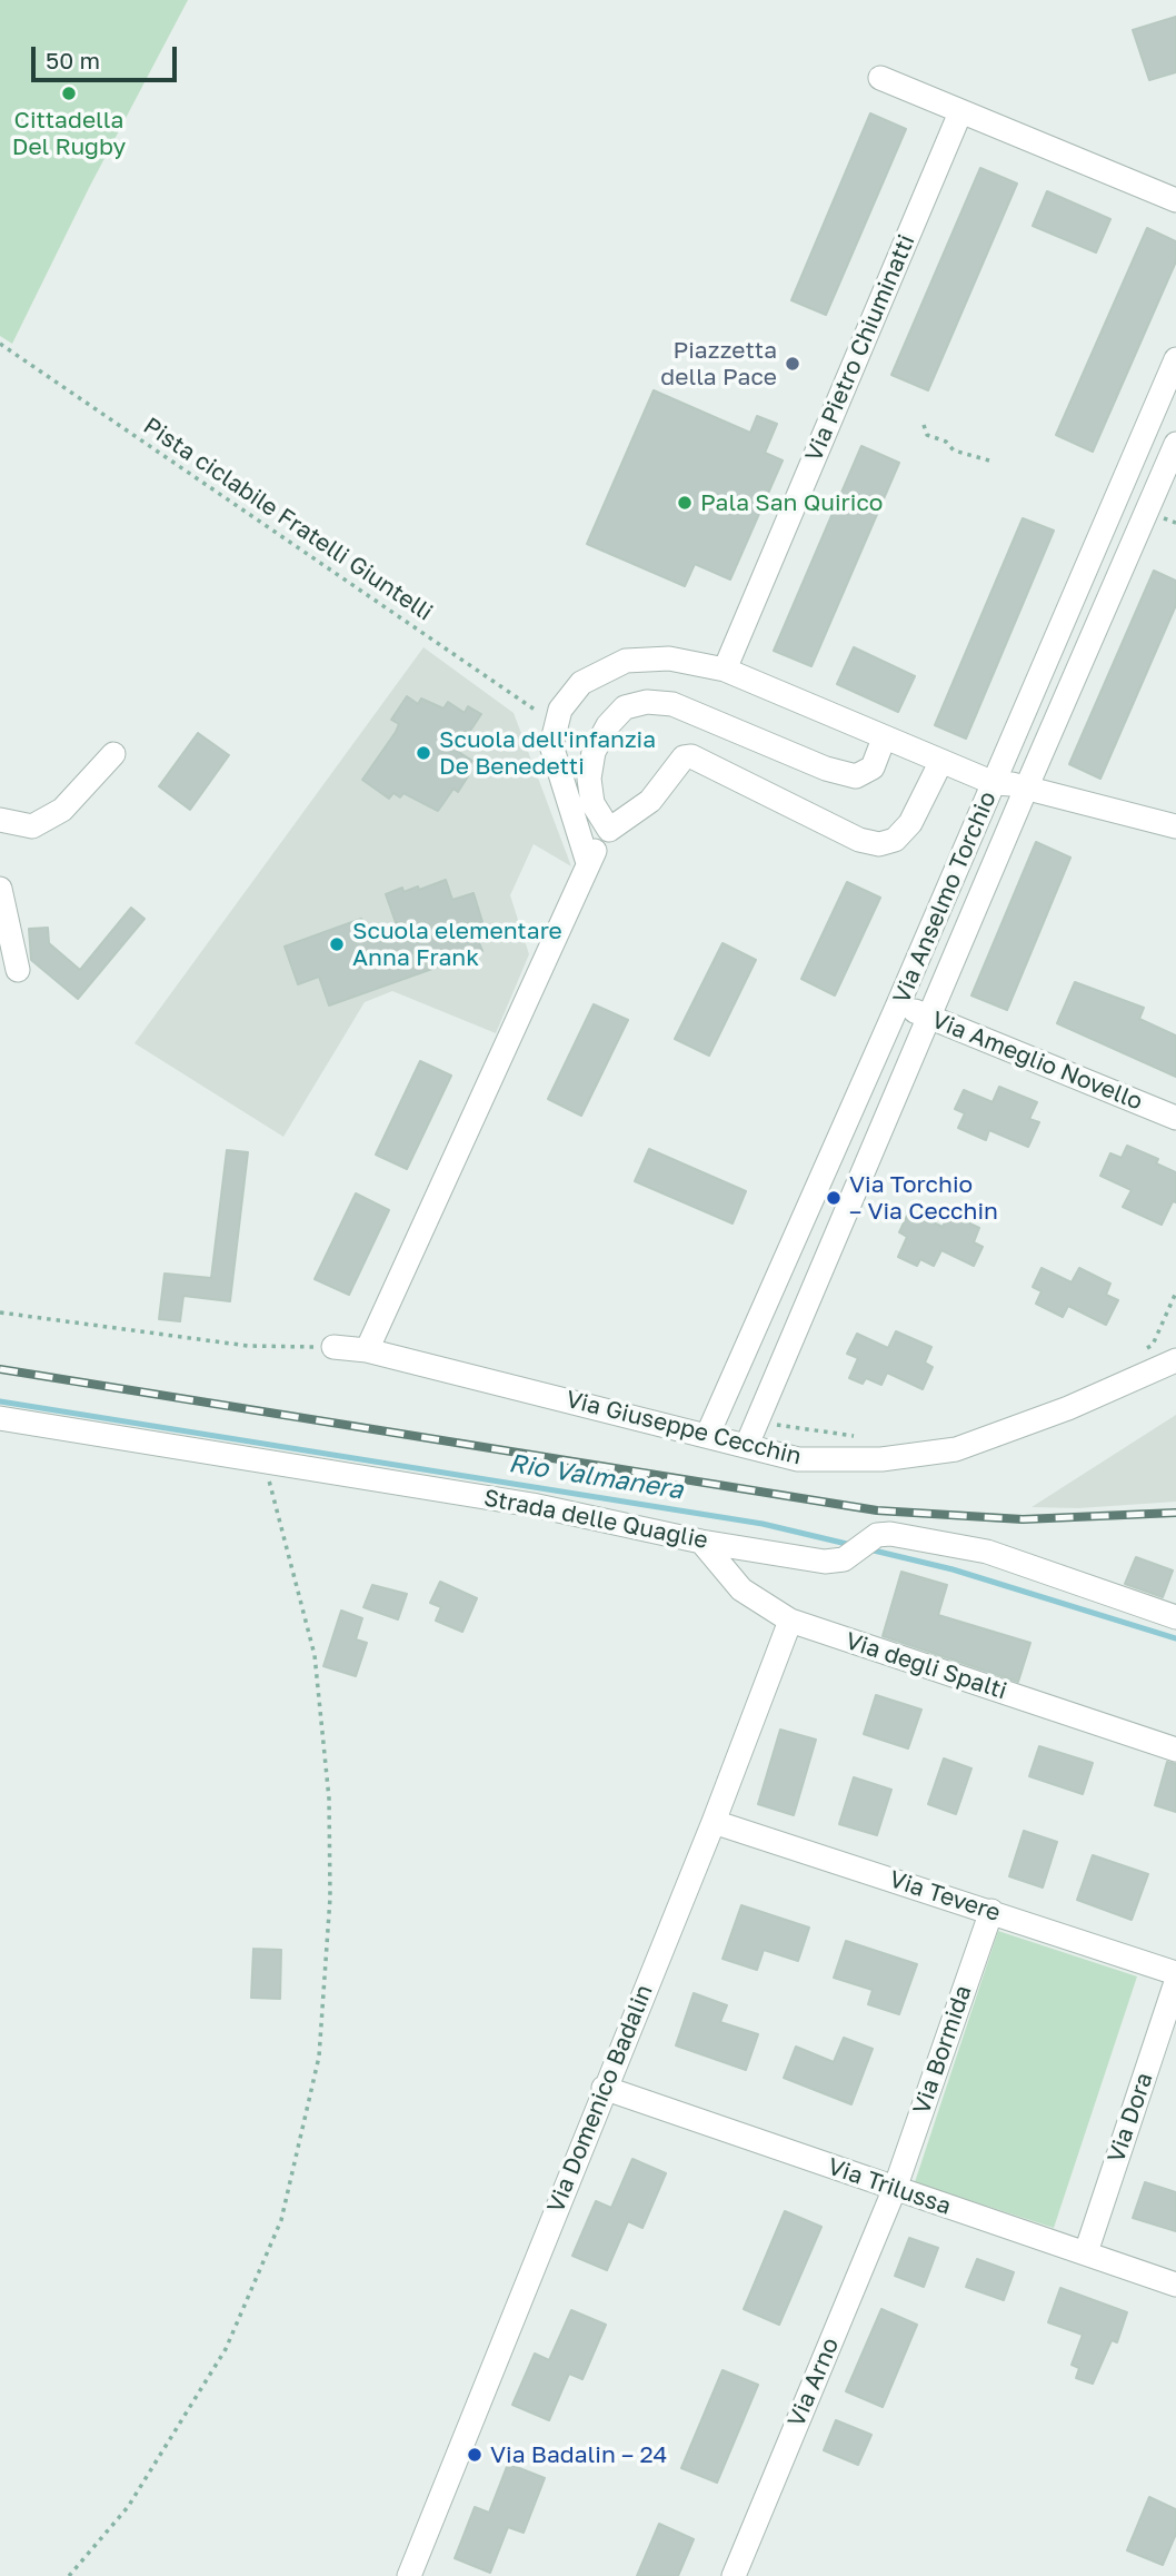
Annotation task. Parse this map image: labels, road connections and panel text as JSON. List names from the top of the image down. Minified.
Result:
{"streets":{"street":["Via Pietro Chiuminatti","Via Anselmo Torchio","Via Ameglio Novello","Via Giuseppe Cecchin","Strada delle Quaglie","Via degli Spalti","Via Tevere","Via Bormida","Via Domenico Badalin","Via Dora","Via Trilussa","Via Arno"],"path":["Pista ciclabile Fratelli Giuntelli"]},"crossings":[["Via Anselmo Torchio","Via Ameglio Novello"],["Via Anselmo Torchio","Via Giuseppe Cecchin"],["Strada delle Quaglie","Via degli Spalti"],["Via degli Spalti","Via Domenico Badalin"],["Via Tevere","Via Bormida"],["Via Tevere","Via Domenico Badalin"],["Via Bormida","Via Trilussa"],["Via Bormida","Via Arno"],["Via Domenico Badalin","Via Trilussa"],["Via Dora","Via Trilussa"],["Via Trilussa","Via Arno"]],"water":["Rio Valmanera"],"places":["Cittadella Del Rugby","Piazzetta della Pace","Pala San Quirico","Scuola dell'infanzia De Benedetti","Scuola elementare Anna Frank","Via Torchio – Via Cecchin","Via Badalin – 24"],"scale_bar":"50 m"}
